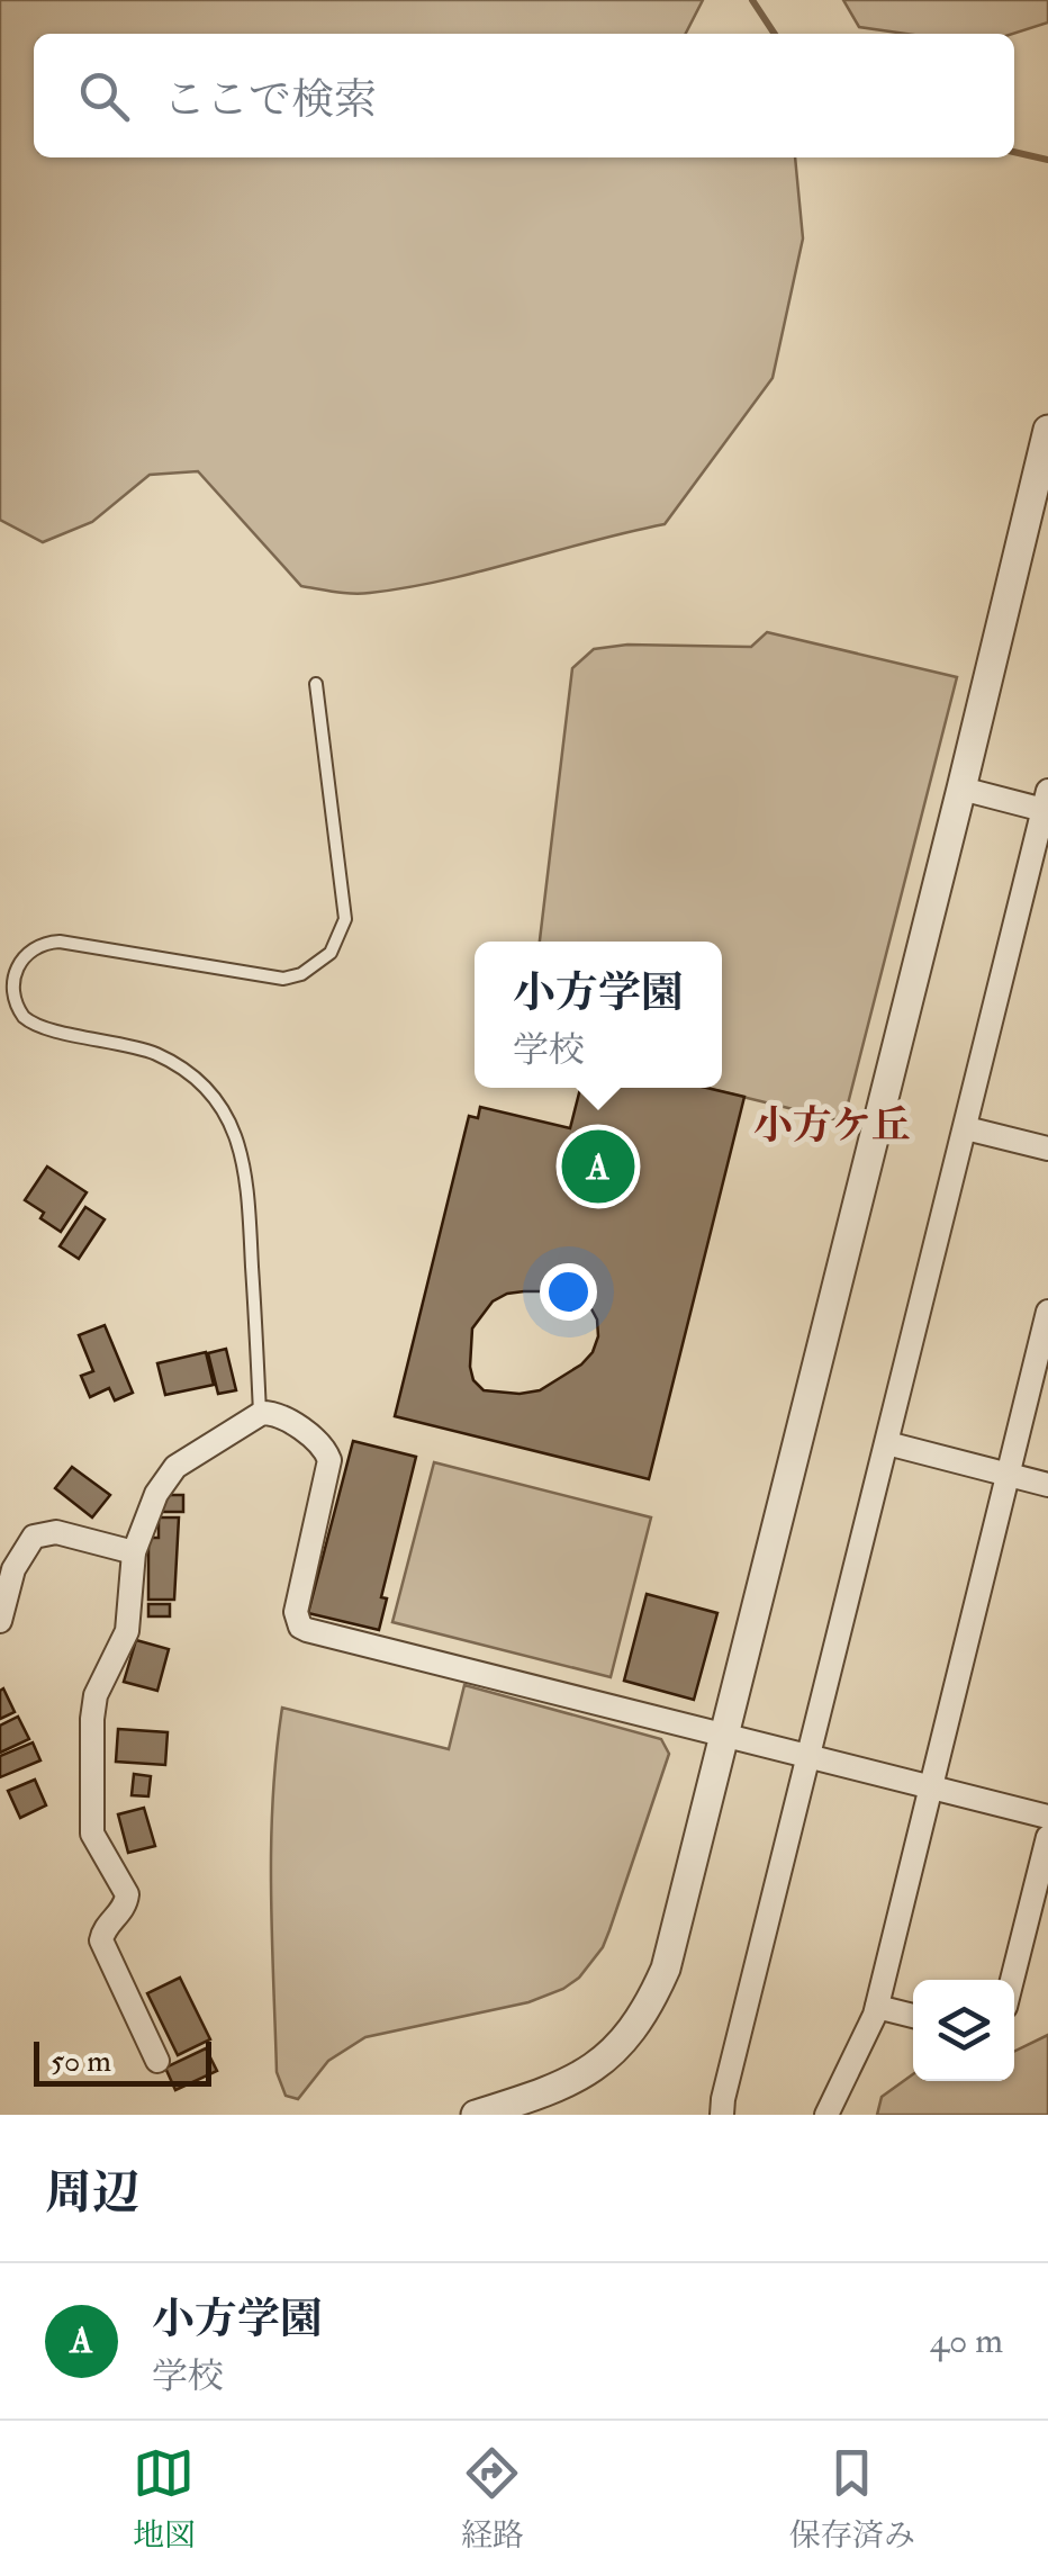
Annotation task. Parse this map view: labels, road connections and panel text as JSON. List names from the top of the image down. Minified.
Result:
{"districts":["小方ケ丘"],"scale_bar":"50 m","page":{"search":"ここで検索","popup":["小方学園","学校"],"pins":"A","scale":"50 m","heading":"周辺","list":[{"mark":"A","name":"小方学園","note":"学校","value":"40 m"}],"nav":["地図","経路","保存済み"]}}
